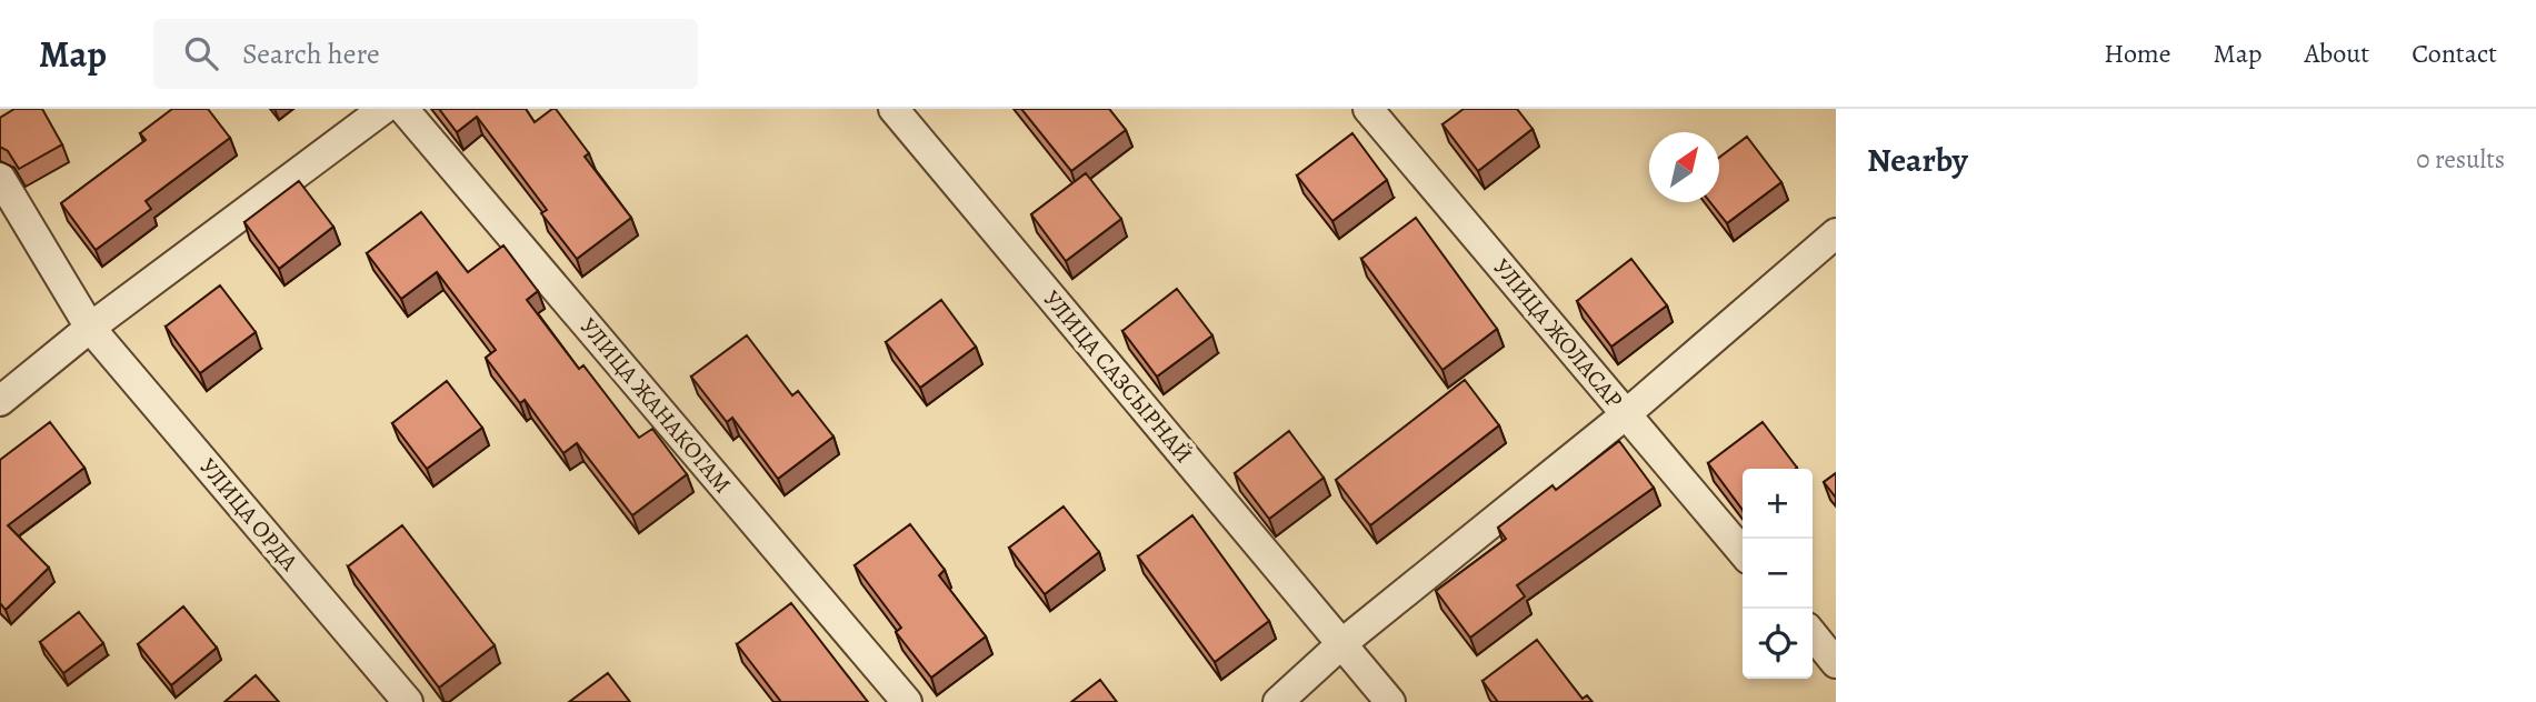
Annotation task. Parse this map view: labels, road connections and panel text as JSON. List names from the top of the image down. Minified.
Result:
{"streets":{"street":["УЛИЦА ЖОЛАСАР","УЛИЦА САЗСЫРНАЙ","УЛИЦА ЖАНАКОГАМ","УЛИЦА ОРДА"]},"north":"top right","page":{"header":"Map","search":"Search here","nav":["Home","Map","About","Contact"],"heading":["Nearby","0 results"],"map_buttons":["+","−"]}}
